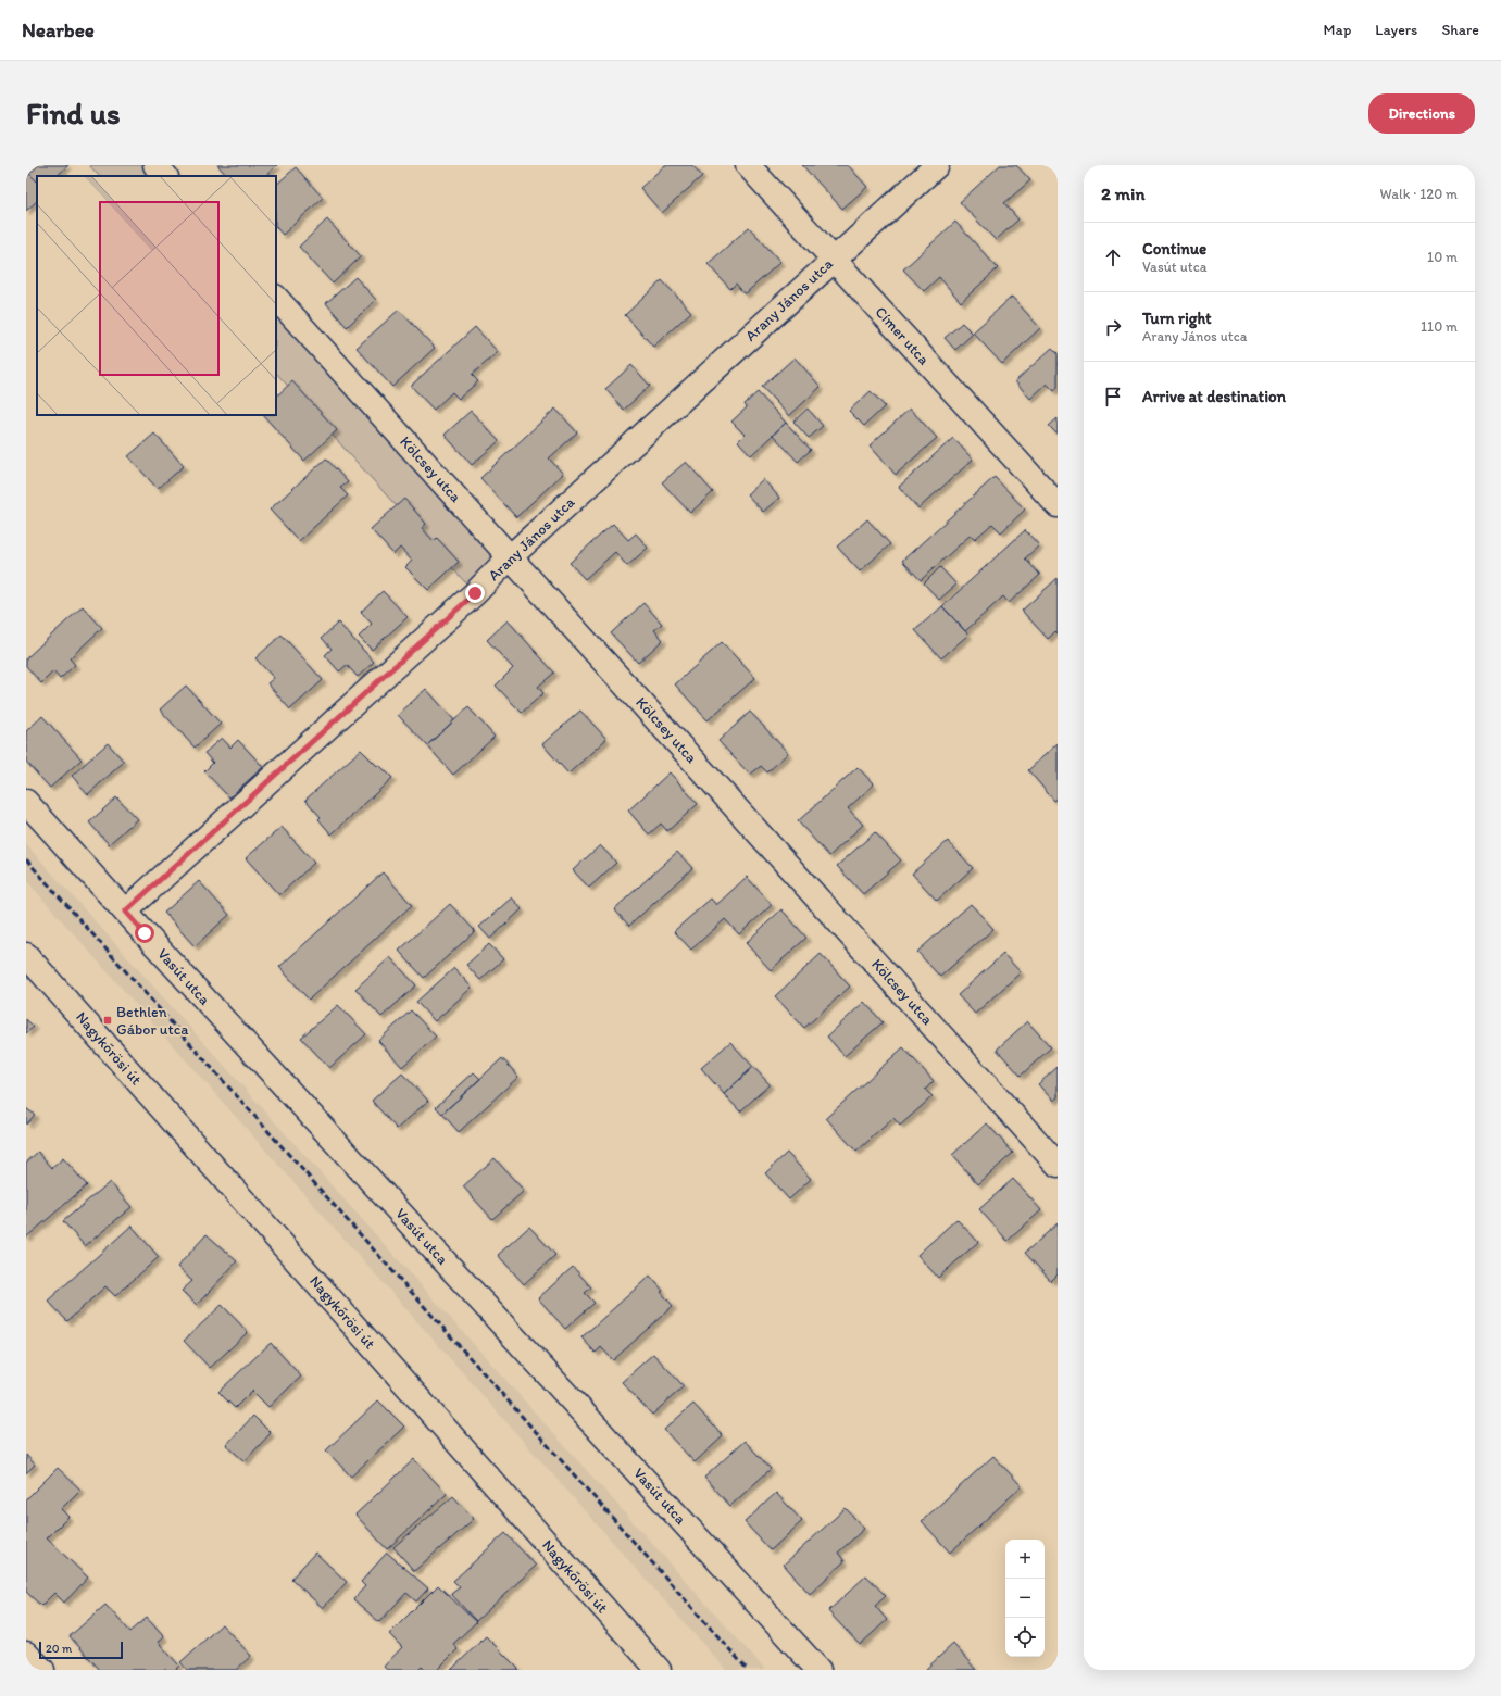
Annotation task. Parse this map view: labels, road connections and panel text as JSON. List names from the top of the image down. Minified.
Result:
{"streets":{"street":["Arany János utca","Címer utca","Kölcsey utca","Vasút utca","Nagykőrösi út"]},"crossings":[["Arany János utca","Címer utca"],["Arany János utca","Kölcsey utca"],["Arany János utca","Vasút utca"]],"places":{"transit":["Bethlen Gábor utca"]},"scale_bar":"20 m","page":{"header":"Nearbee","nav":["Map","Layers","Share"],"buttons":"Directions","title":"Find us","heading":["2 min","Walk · 120 m"],"list":[["Continue","Vasút utca","10 m"],["Turn right","Arany János utca","110 m"],"Arrive at destination"],"map_buttons":["+","−"],"scale":"20 m"}}
